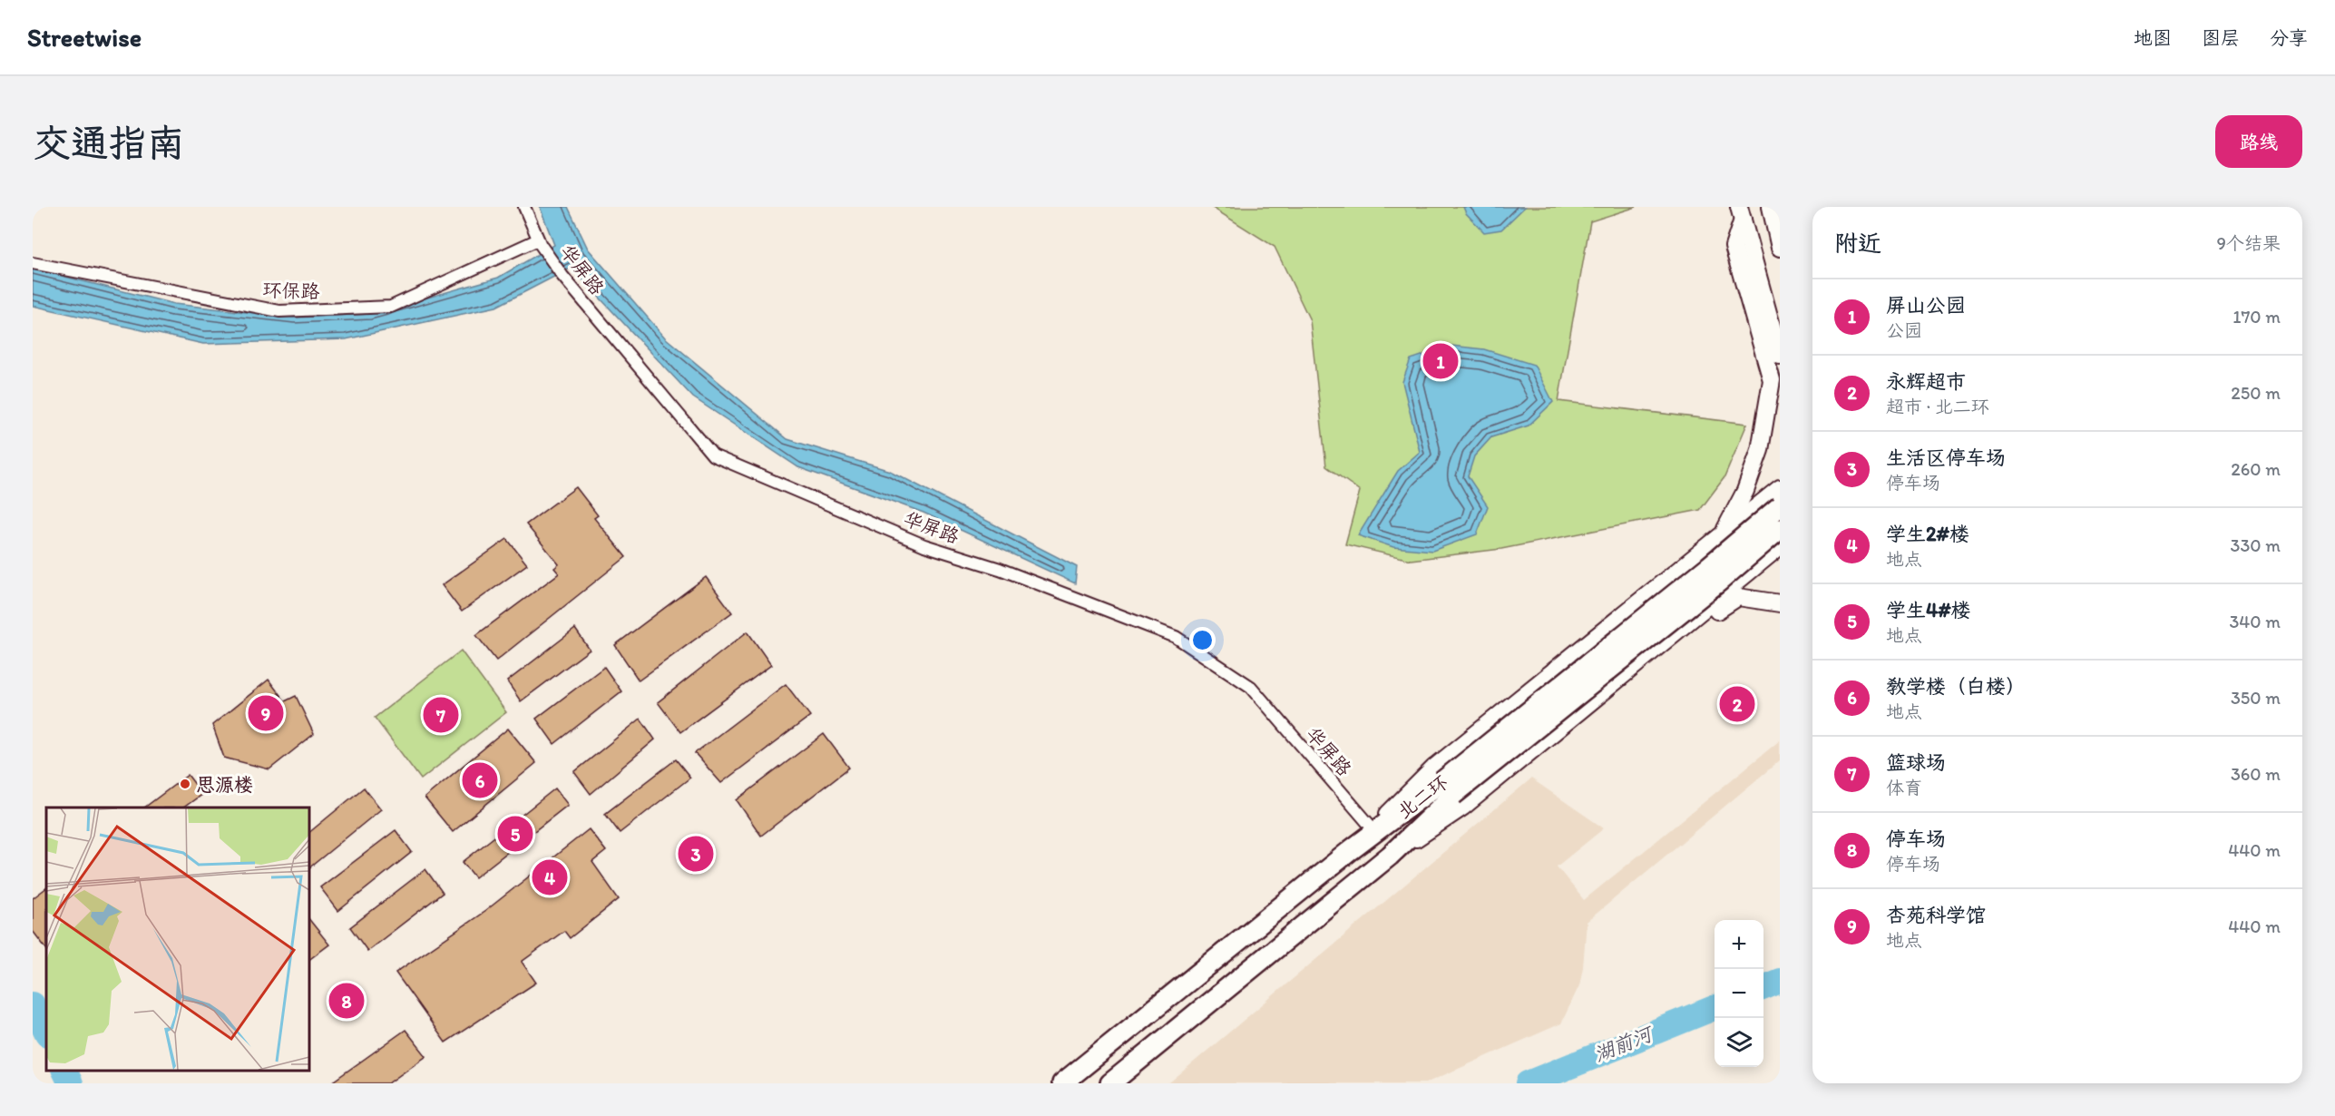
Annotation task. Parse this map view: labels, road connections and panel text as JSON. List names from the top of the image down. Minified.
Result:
{"streets":{"highway":["北二环"],"street":["华屏路","环保路"]},"crossings":[["华屏路","环保路"]],"water":["湖前河"],"places":["思源楼"],"page":{"header":"Streetwise","nav":["地图","图层","分享"],"buttons":"路线","title":"交通指南","heading":["附近","9个结果"],"list":[{"mark":"1","name":"屏山公园","note":"公园","value":"170 m"},{"mark":"2","name":"永辉超市","note":"超市 · 北二环","value":"250 m"},{"mark":"3","name":"生活区停车场","note":"停车场","value":"260 m"},{"mark":"4","name":"学生2#楼","note":"地点","value":"330 m"},{"mark":"5","name":"学生4#楼","note":"地点","value":"340 m"},{"mark":"6","name":"教学楼（白楼）","note":"地点","value":"350 m"},{"mark":"7","name":"篮球场","note":"体育","value":"360 m"},{"mark":"8","name":"停车场","note":"停车场","value":"440 m"},{"mark":"9","name":"杏苑科学馆","note":"地点","value":"440 m"}],"pins":["1","2","9","7","6","5","3","4","8"],"map_buttons":["+","−"]}}
